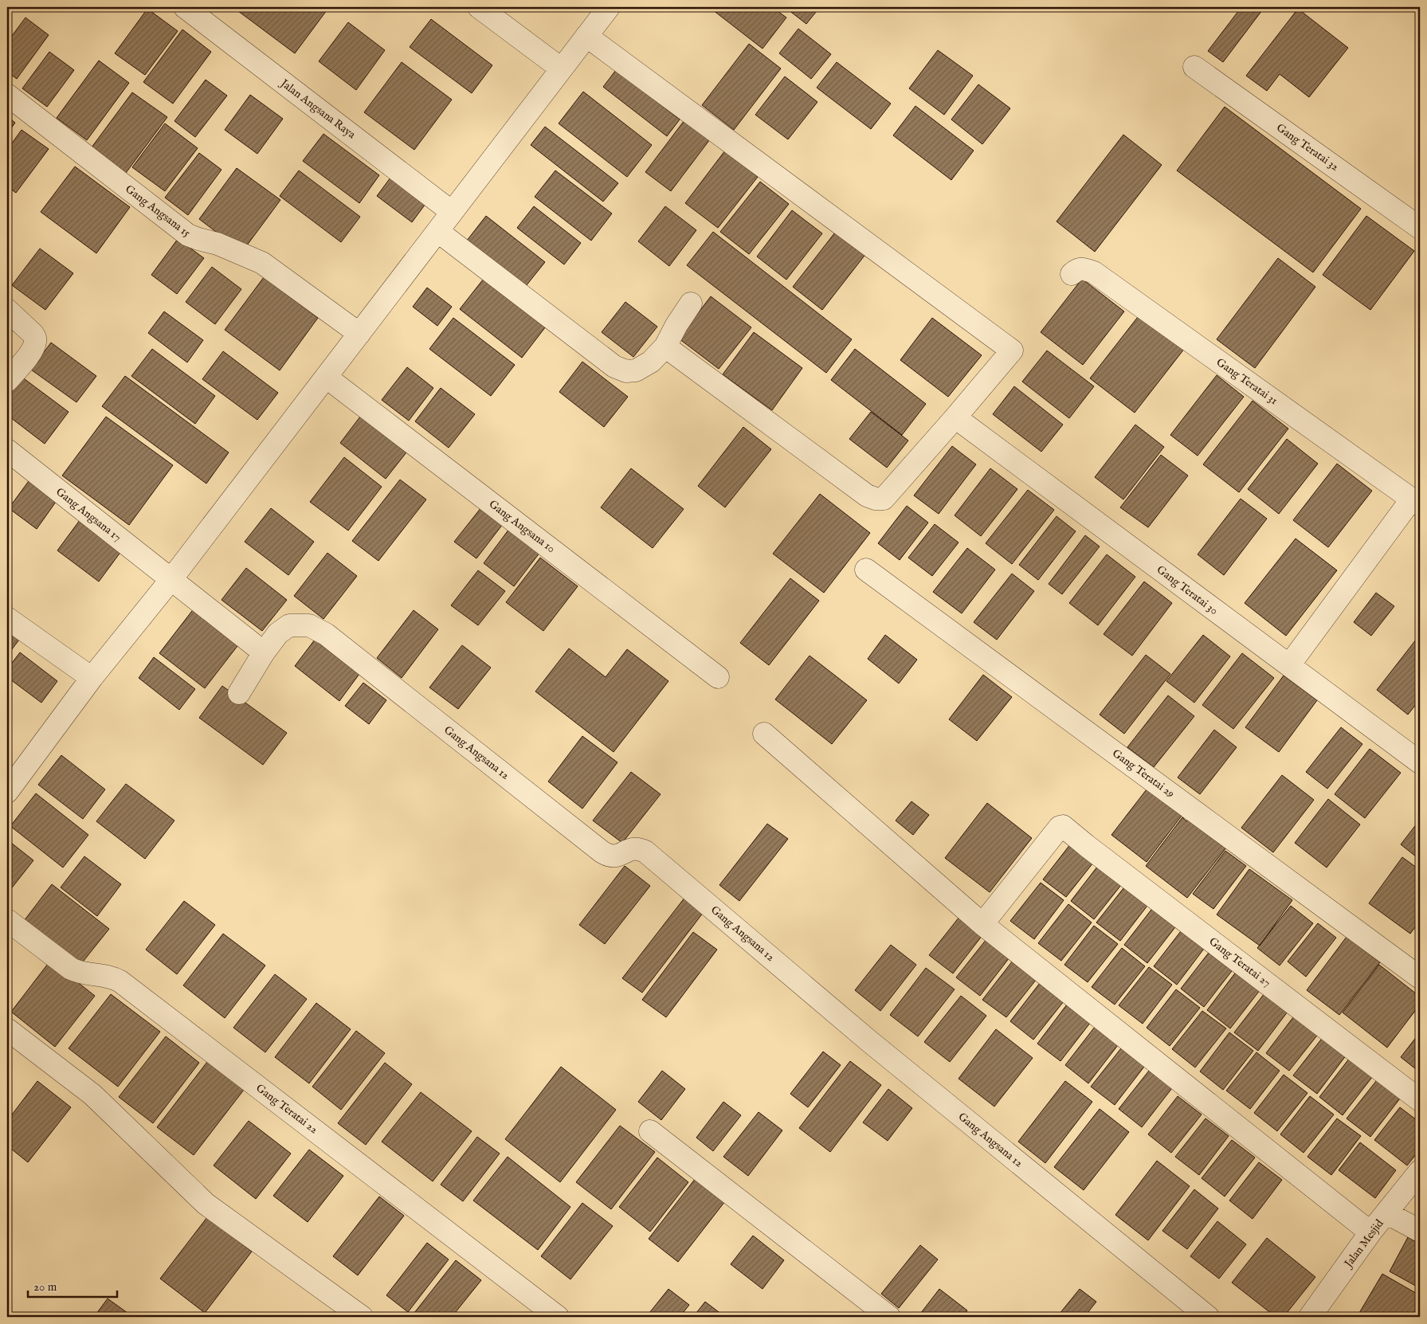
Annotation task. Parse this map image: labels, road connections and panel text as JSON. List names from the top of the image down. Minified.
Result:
{"streets":{"street":["Jalan Angsana Raya","Gang Teratai 32","Gang Angsana 15","Gang Teratai 31","Gang Angsana 17","Gang Angsana 10","Gang Teratai 30","Gang Angsana 12","Gang Teratai 29","Gang Teratai 27","Gang Teratai 22","Jalan Mesjid"]},"scale_bar":"20 m"}
